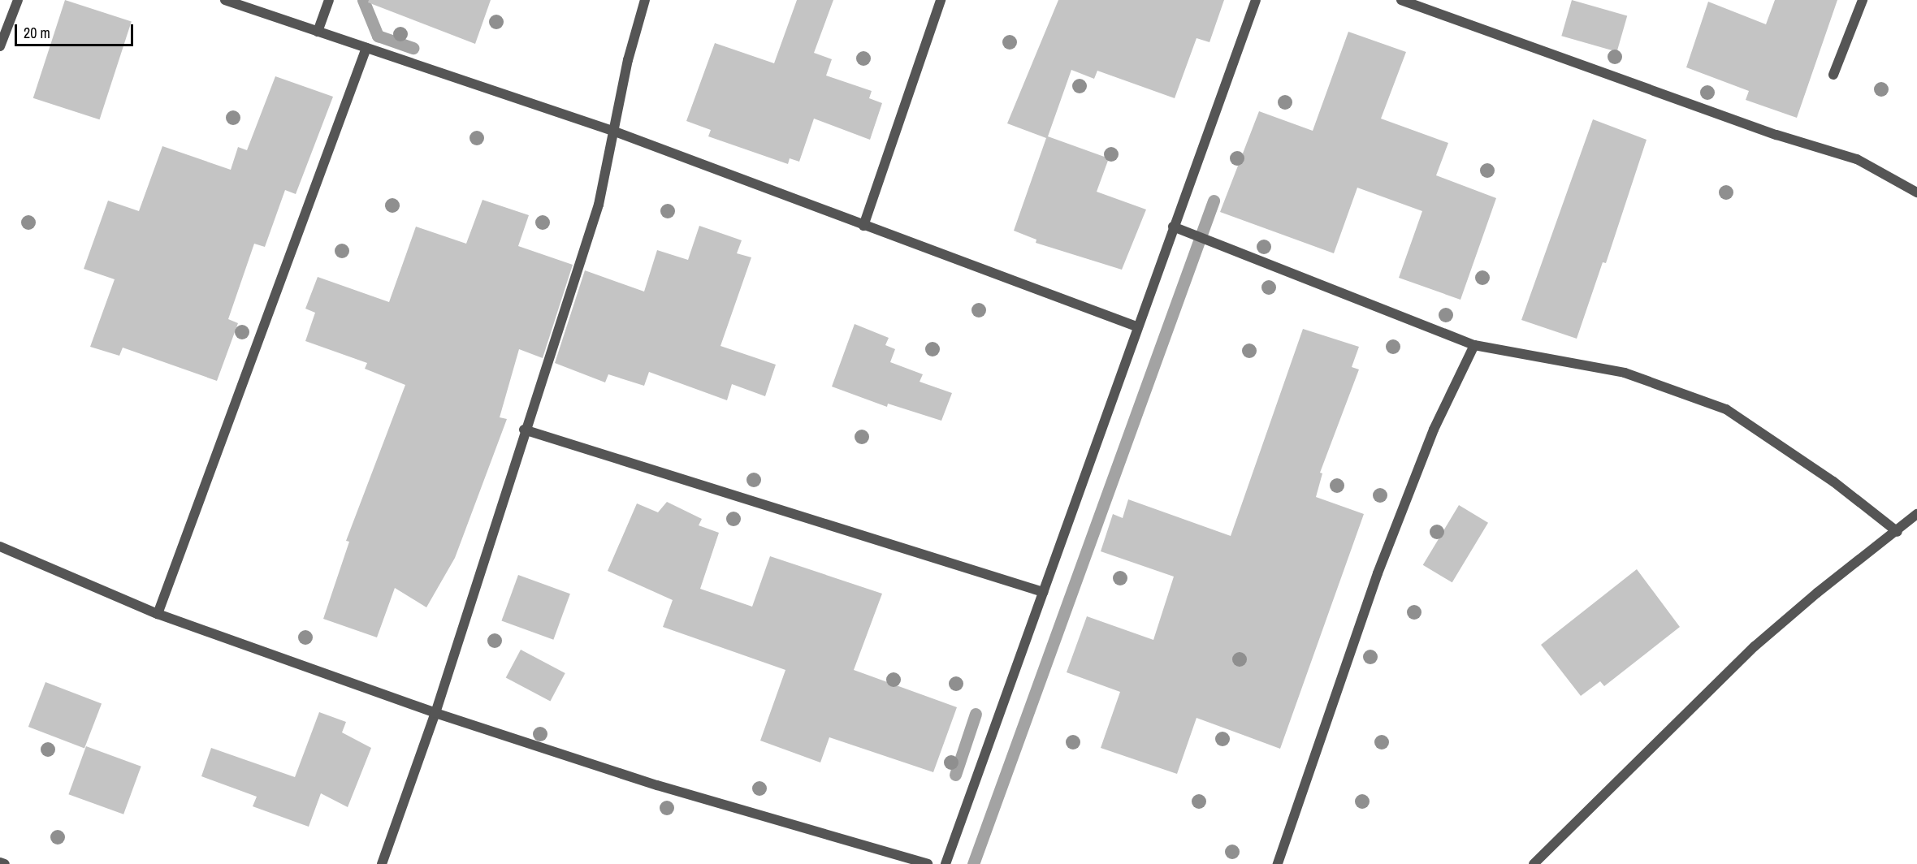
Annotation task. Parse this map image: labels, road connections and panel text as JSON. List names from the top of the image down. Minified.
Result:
{"scale_bar":"20 m"}
